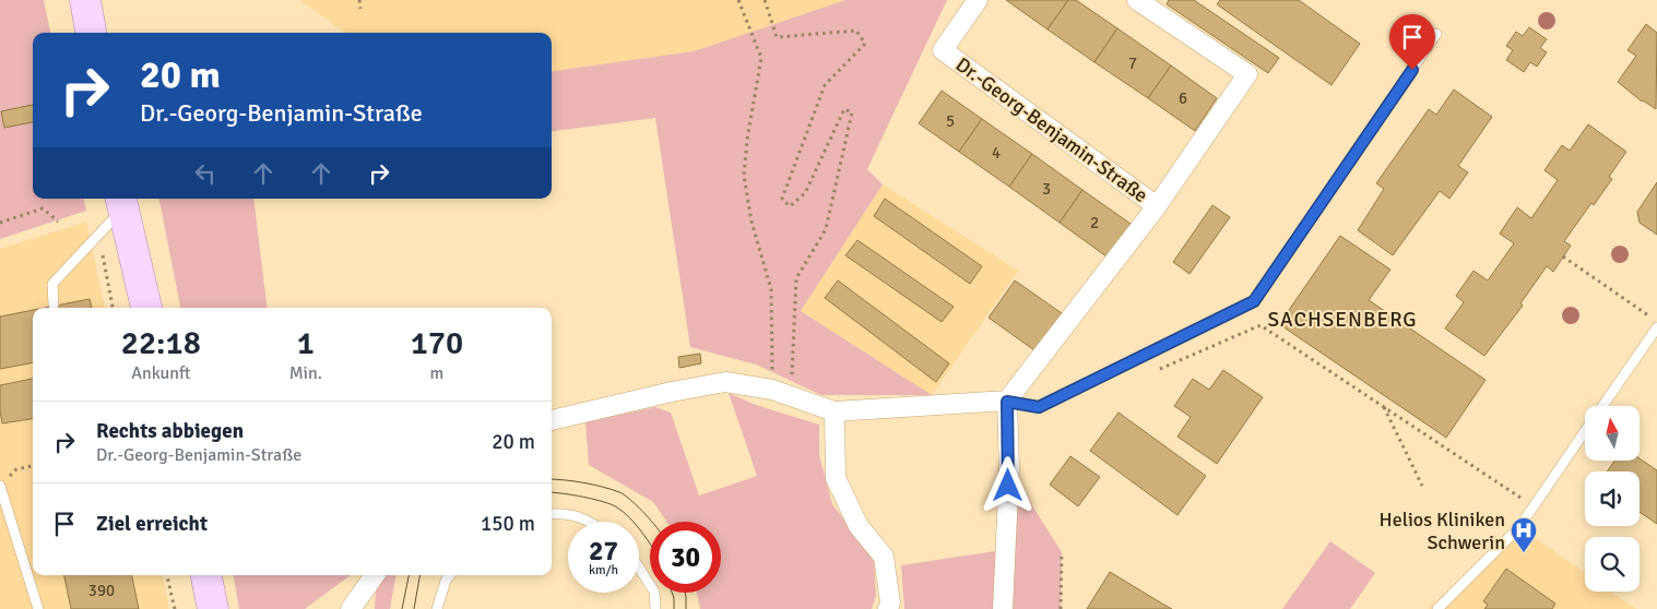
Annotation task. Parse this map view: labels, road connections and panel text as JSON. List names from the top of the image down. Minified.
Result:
{"streets":{"street":["Dr.-Georg-Benjamin-Straße"]},"districts":["SACHSENBERG"],"places":{"hospital":["Helios Kliniken Schwerin"]},"house_numbers":["7","6","5","4","3","2","390"],"north":"top","page":{"turn":["20 m","Dr.-Georg-Benjamin-Straße"],"eta":["22:18","Ankunft","1","Min.","170","m"],"list":[{"name":"Rechts abbiegen","note":"Dr.-Georg-Benjamin-Straße","value":"20 m"},{"name":"Ziel erreicht","value":"150 m"}],"speed":"27 km/h","limit":"30"}}
